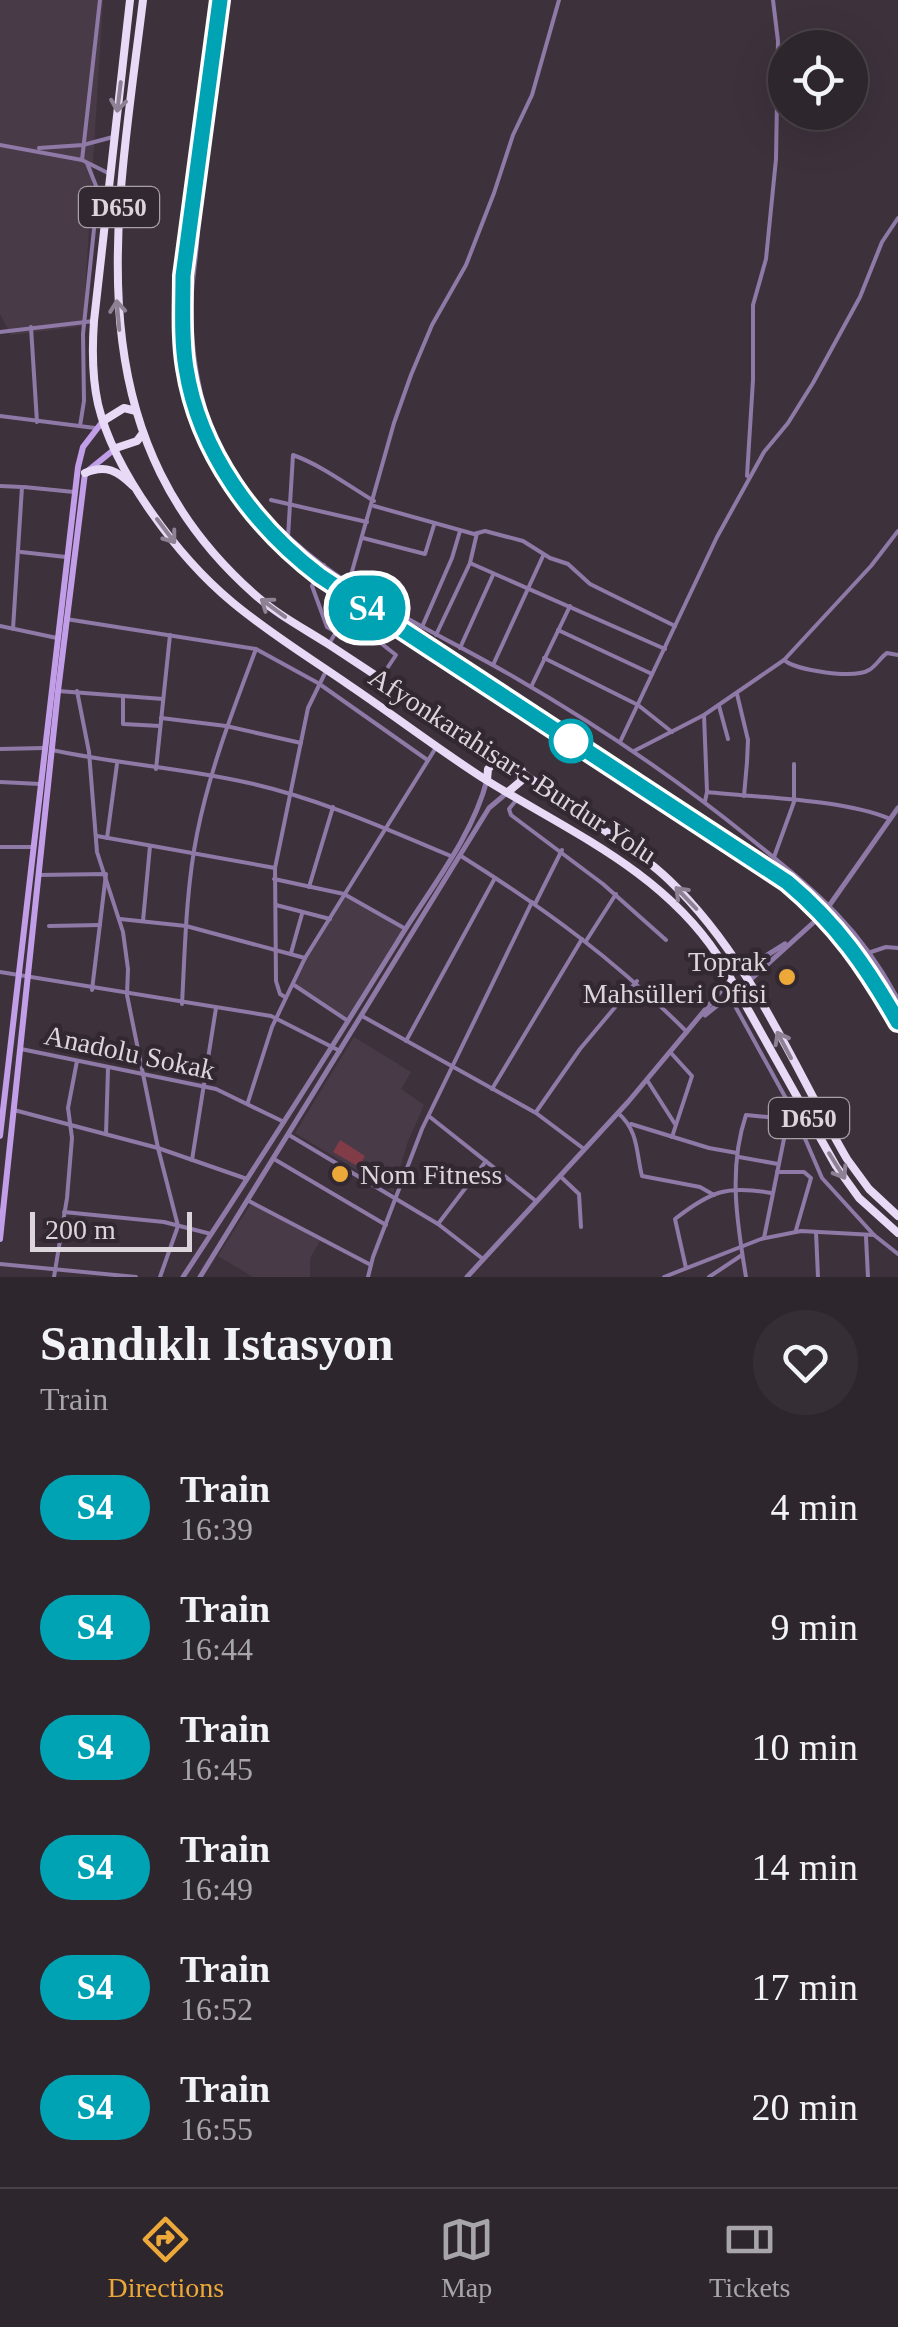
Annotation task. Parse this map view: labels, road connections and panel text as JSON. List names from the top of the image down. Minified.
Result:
{"streets":{"highway":["D650","Afyonkarahisar - Burdur Yolu"],"street":["Anadolu Sokak"]},"places":["Toprak Mahsülleri Ofisi","Nom Fitness"],"scale_bar":"200 m","page":{"on_map":"S4","scale":"200 m","heading":["Sandıklı Istasyon","Train"],"list":[{"mark":"S4","name":"Train","note":"16:39","value":"4 min"},{"mark":"S4","name":"Train","note":"16:44","value":"9 min"},{"mark":"S4","name":"Train","note":"16:45","value":"10 min"},{"mark":"S4","name":"Train","note":"16:49","value":"14 min"},{"mark":"S4","name":"Train","note":"16:52","value":"17 min"},{"mark":"S4","name":"Train","note":"16:55","value":"20 min"}],"tabs":["Directions","Map","Tickets"]}}
